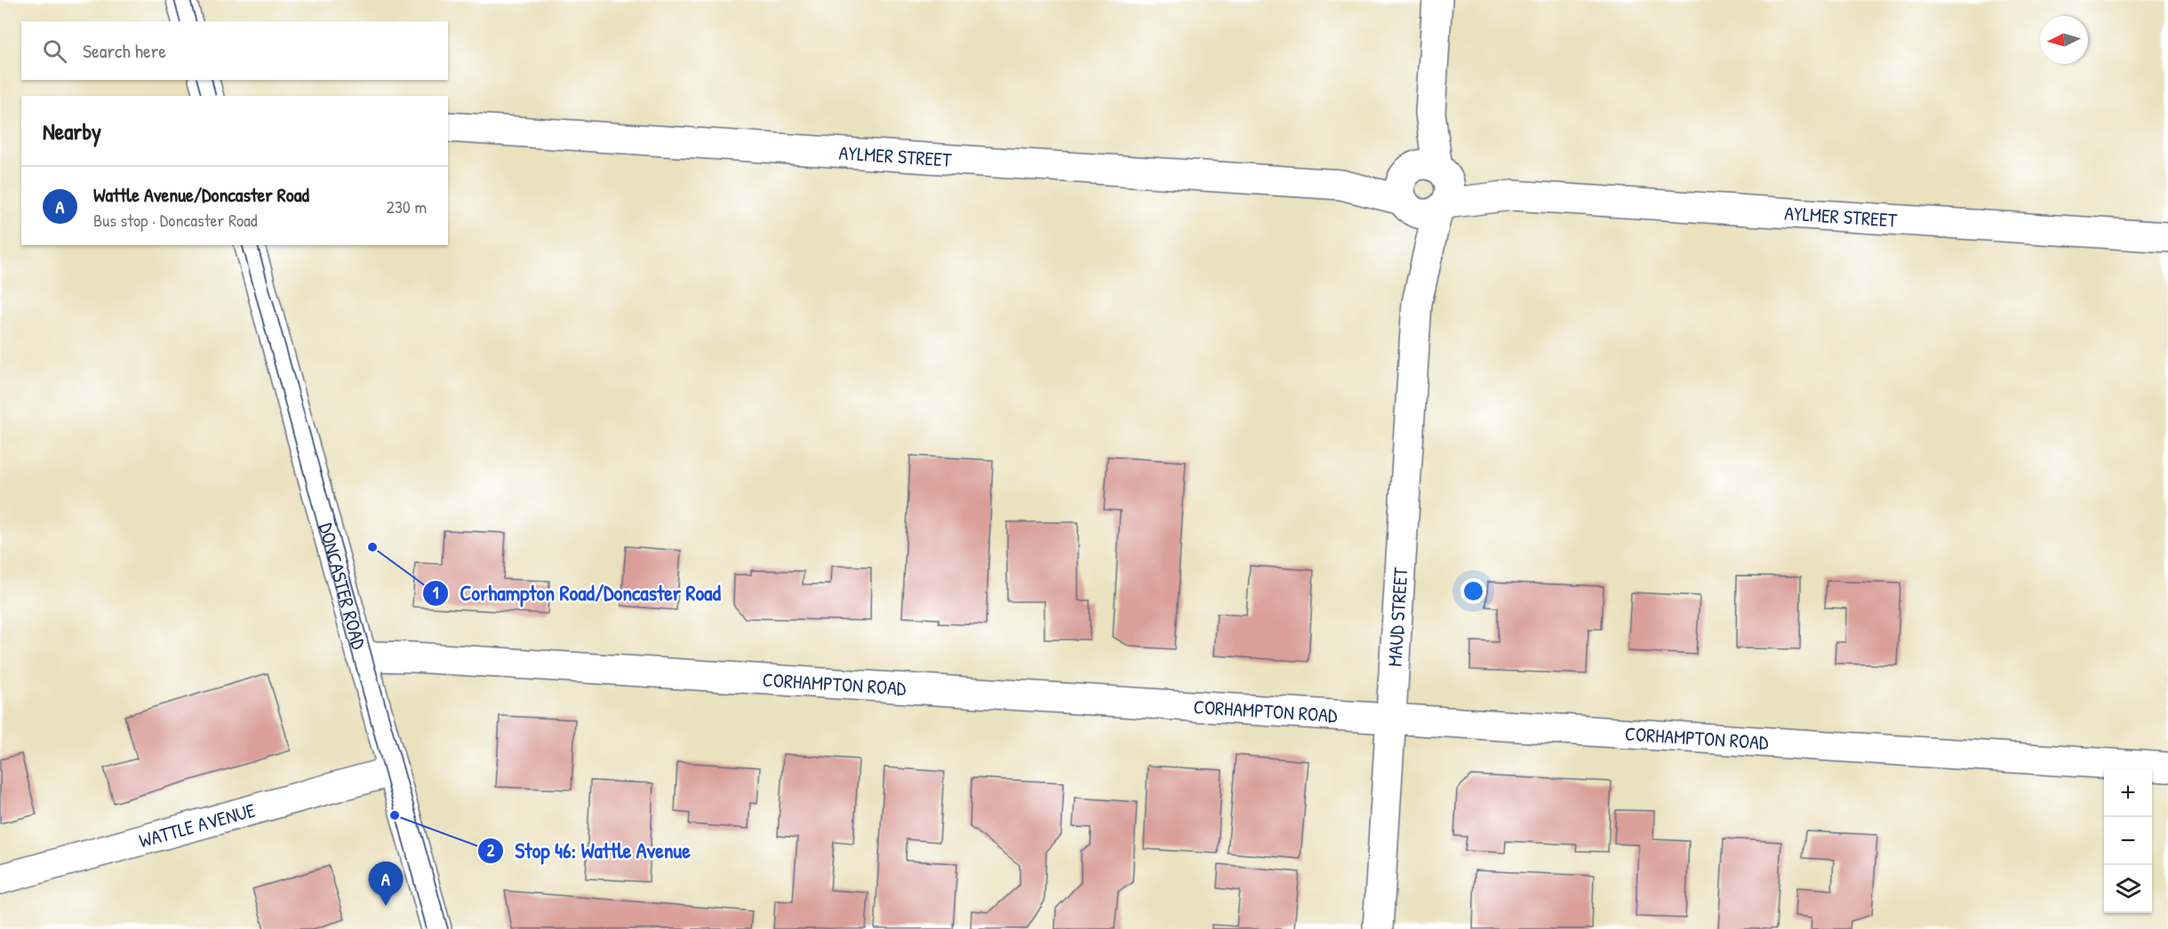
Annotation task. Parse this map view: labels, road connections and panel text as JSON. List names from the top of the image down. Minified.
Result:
{"streets":{"street":["AYLMER STREET","DONCASTER ROAD","MAUD STREET","CORHAMPTON ROAD","WATTLE AVENUE"]},"crossings":[["AYLMER STREET","MAUD STREET"],["DONCASTER ROAD","CORHAMPTON ROAD"],["DONCASTER ROAD","WATTLE AVENUE"],["MAUD STREET","CORHAMPTON ROAD"]],"places":["Corhampton Road/Doncaster Road","Stop 46: Wattle Avenue"],"north":"left","page":{"search":"Search here","heading":"Nearby","list":[{"mark":"A","name":"Wattle Avenue/Doncaster Road","note":"Bus stop · Doncaster Road","value":"230 m"}],"map_buttons":["+","−"],"pins":"A"}}
